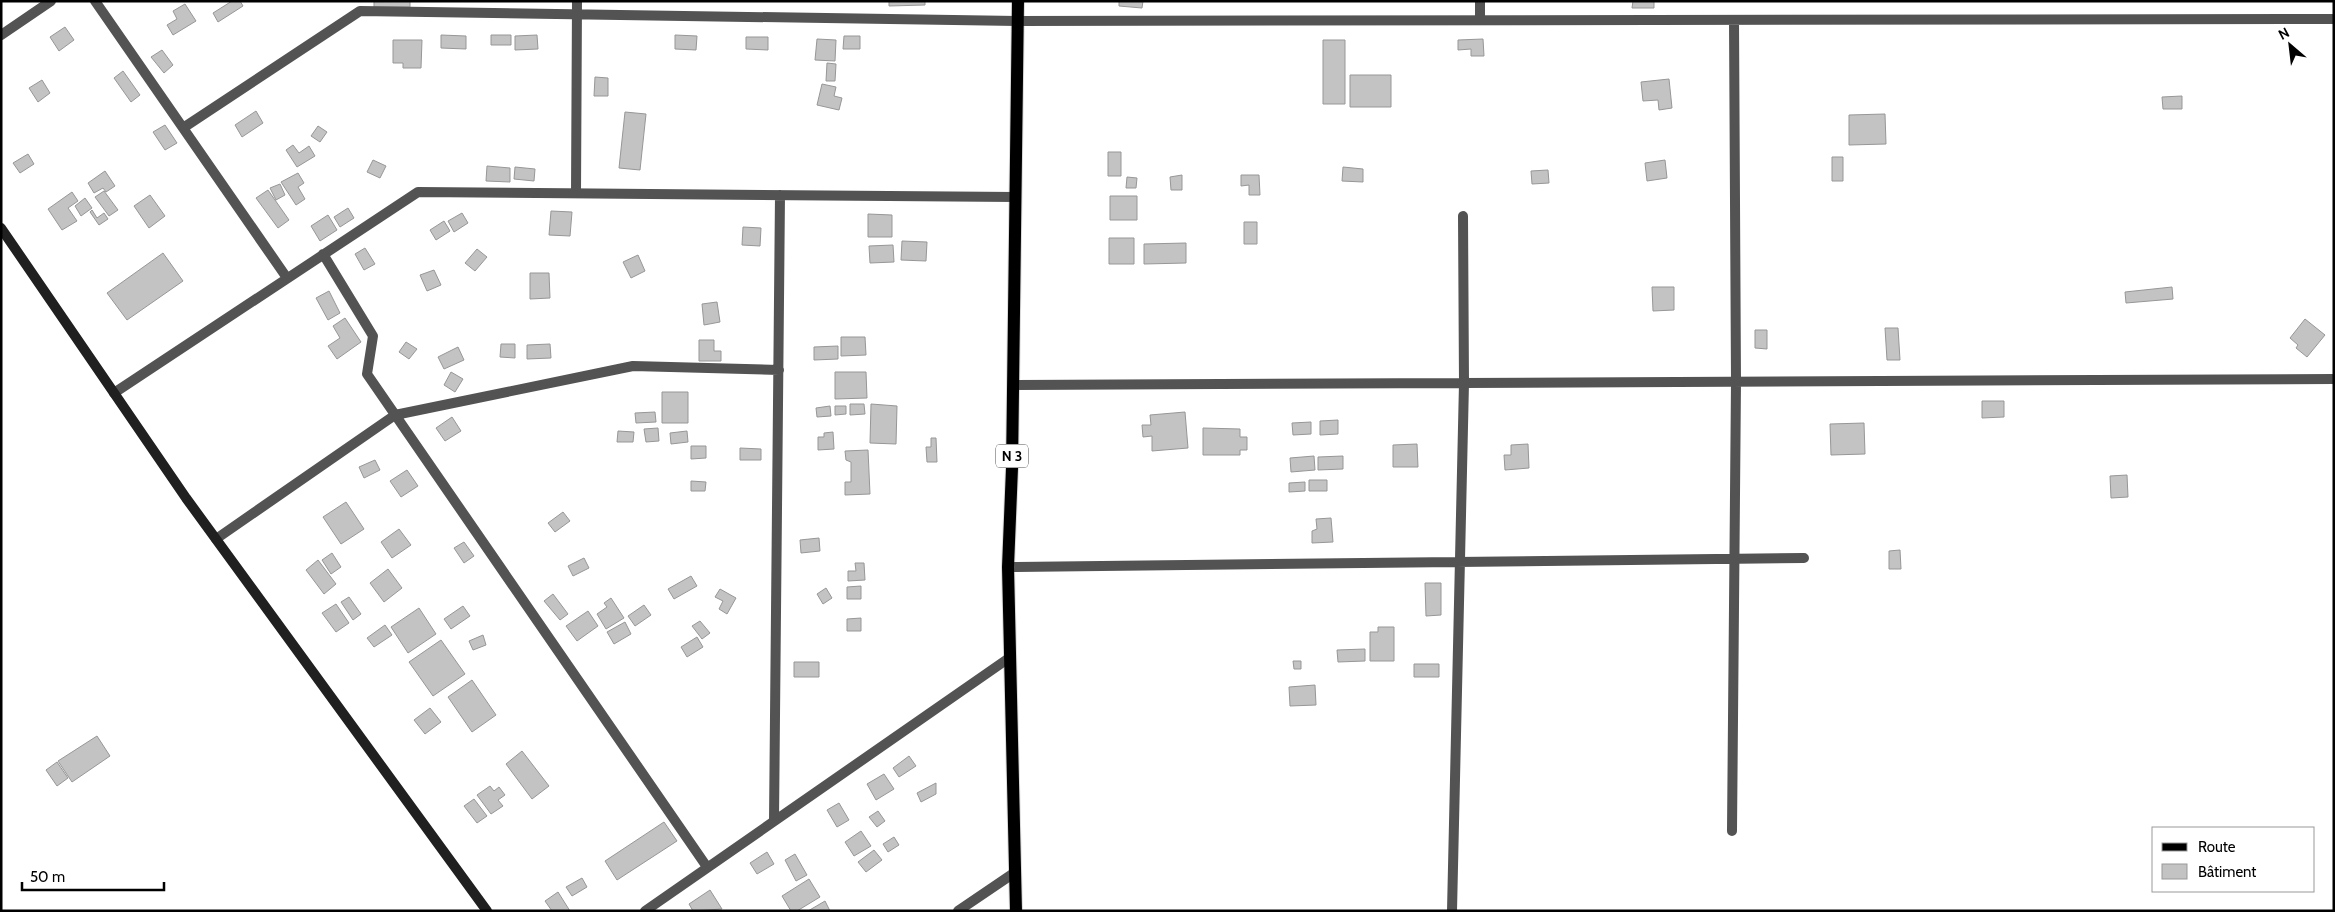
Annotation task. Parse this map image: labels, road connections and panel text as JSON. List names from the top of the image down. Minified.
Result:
{"streets":{"main road":["N 3"]},"legend":["Route","Bâtiment"],"scale_bar":"50 m","north":"top left"}
